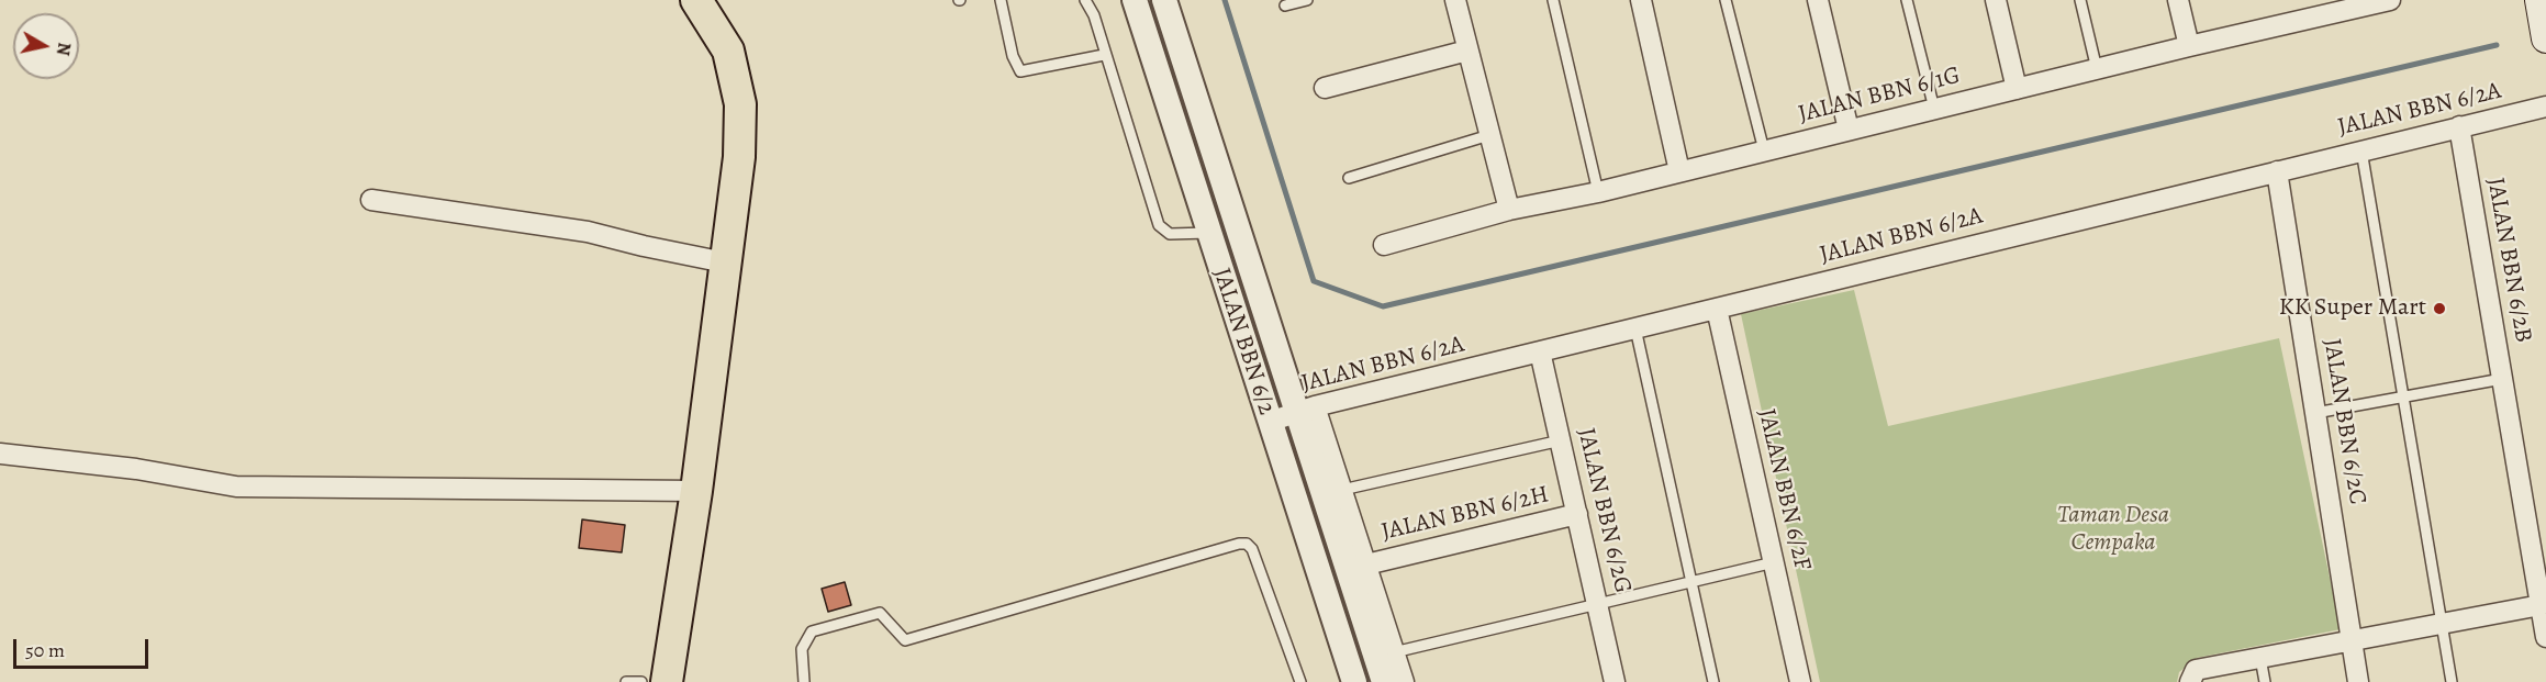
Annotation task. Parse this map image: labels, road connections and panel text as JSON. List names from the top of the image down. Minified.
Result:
{"streets":{"street":["JALAN BBN 6/1G","JALAN BBN 6/2A","JALAN BBN 6/2B","JALAN BBN 6/2","JALAN BBN 6/2C","JALAN BBN 6/2F","JALAN BBN 6/2G","JALAN BBN 6/2H"]},"crossings":[["JALAN BBN 6/2A","JALAN BBN 6/2B"],["JALAN BBN 6/2A","JALAN BBN 6/2"],["JALAN BBN 6/2A","JALAN BBN 6/2C"],["JALAN BBN 6/2A","JALAN BBN 6/2F"],["JALAN BBN 6/2A","JALAN BBN 6/2G"],["JALAN BBN 6/2G","JALAN BBN 6/2H"]],"parks":["Taman Desa Cempaka"],"places":["KK Super Mart"],"scale_bar":"50 m","north":"right"}
